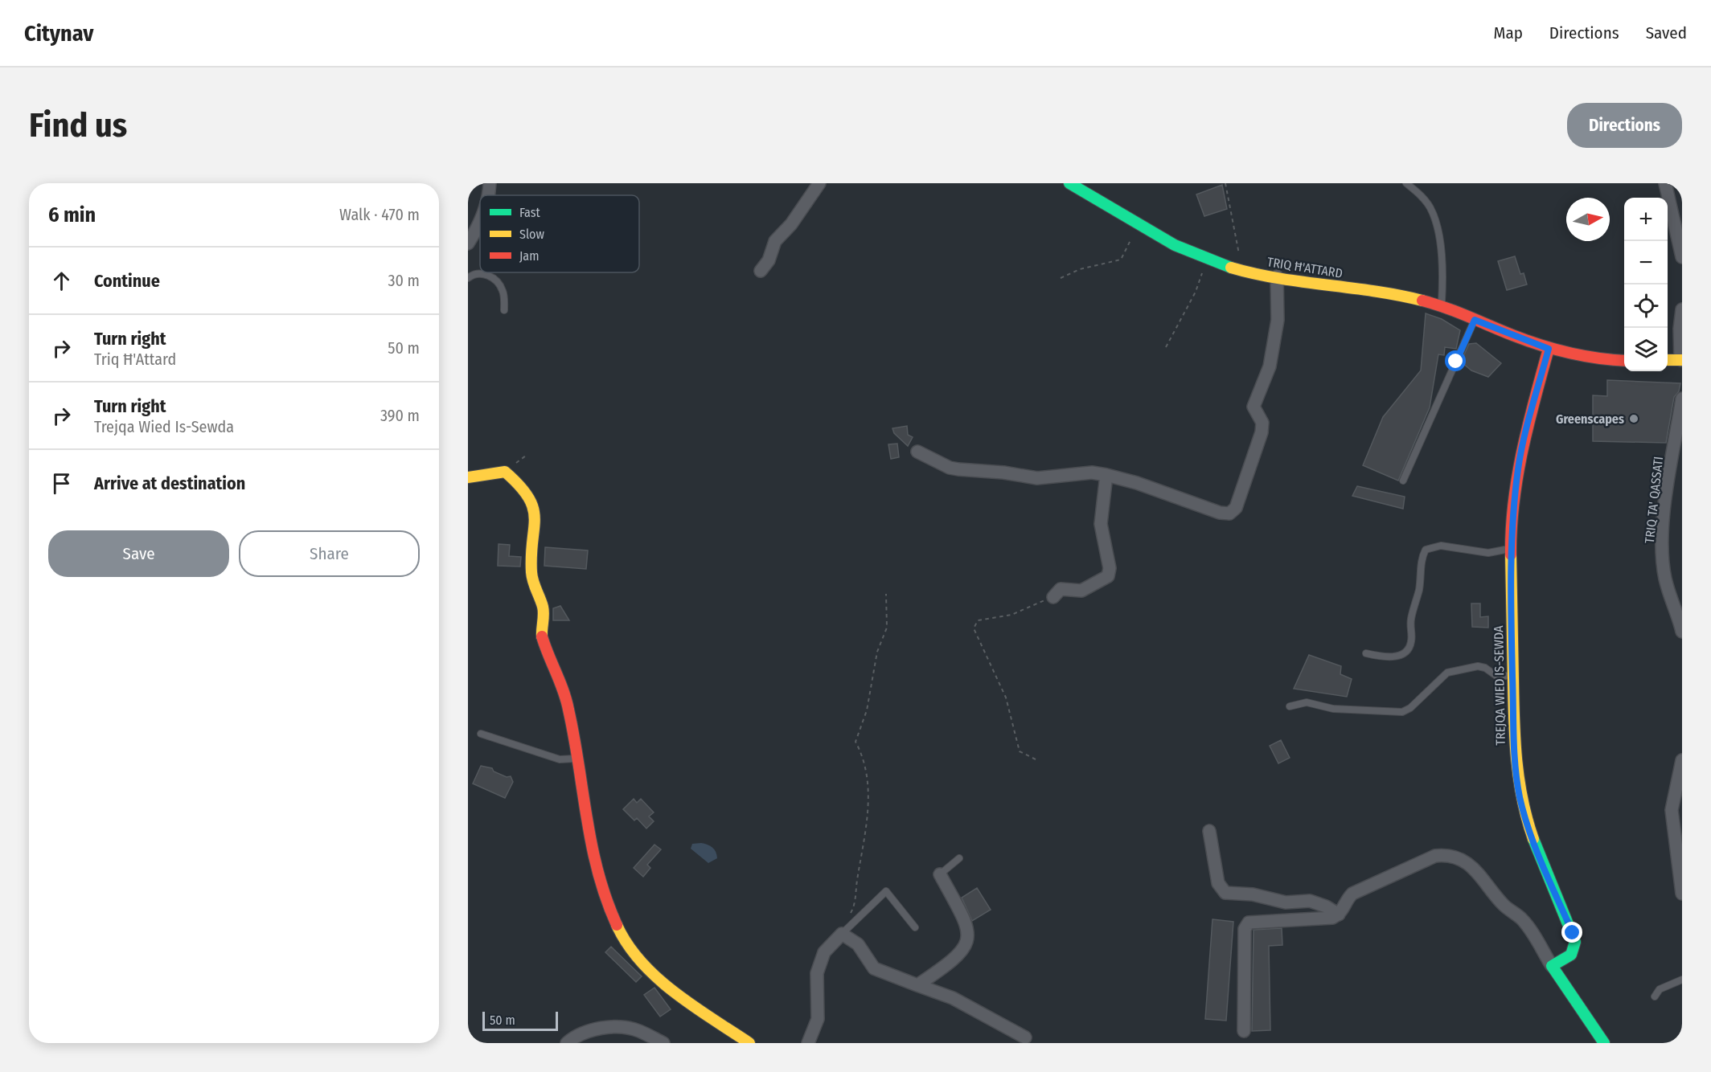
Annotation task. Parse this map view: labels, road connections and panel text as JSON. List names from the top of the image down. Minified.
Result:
{"streets":{"street":["TRIQ Ħ'ATTARD","TRIQ TA' QASSATI","TREJQA WIED IS-SEWDA"]},"crossings":[["TRIQ Ħ'ATTARD","TREJQA WIED IS-SEWDA"]],"places":["Greenscapes"],"legend":["Fast","Slow","Jam"],"scale_bar":"50 m","north":"right","page":{"header":"Citynav","nav":["Map","Directions","Saved"],"buttons":["Directions",["Save","Share"]],"title":"Find us","heading":["6 min","Walk · 470 m"],"map_buttons":["+","−"],"list":[["Continue","30 m"],["Turn right","Triq Ħ'Attard","50 m"],["Turn right","Trejqa Wied Is-Sewda","390 m"],"Arrive at destination"],"scale":"50 m"}}
